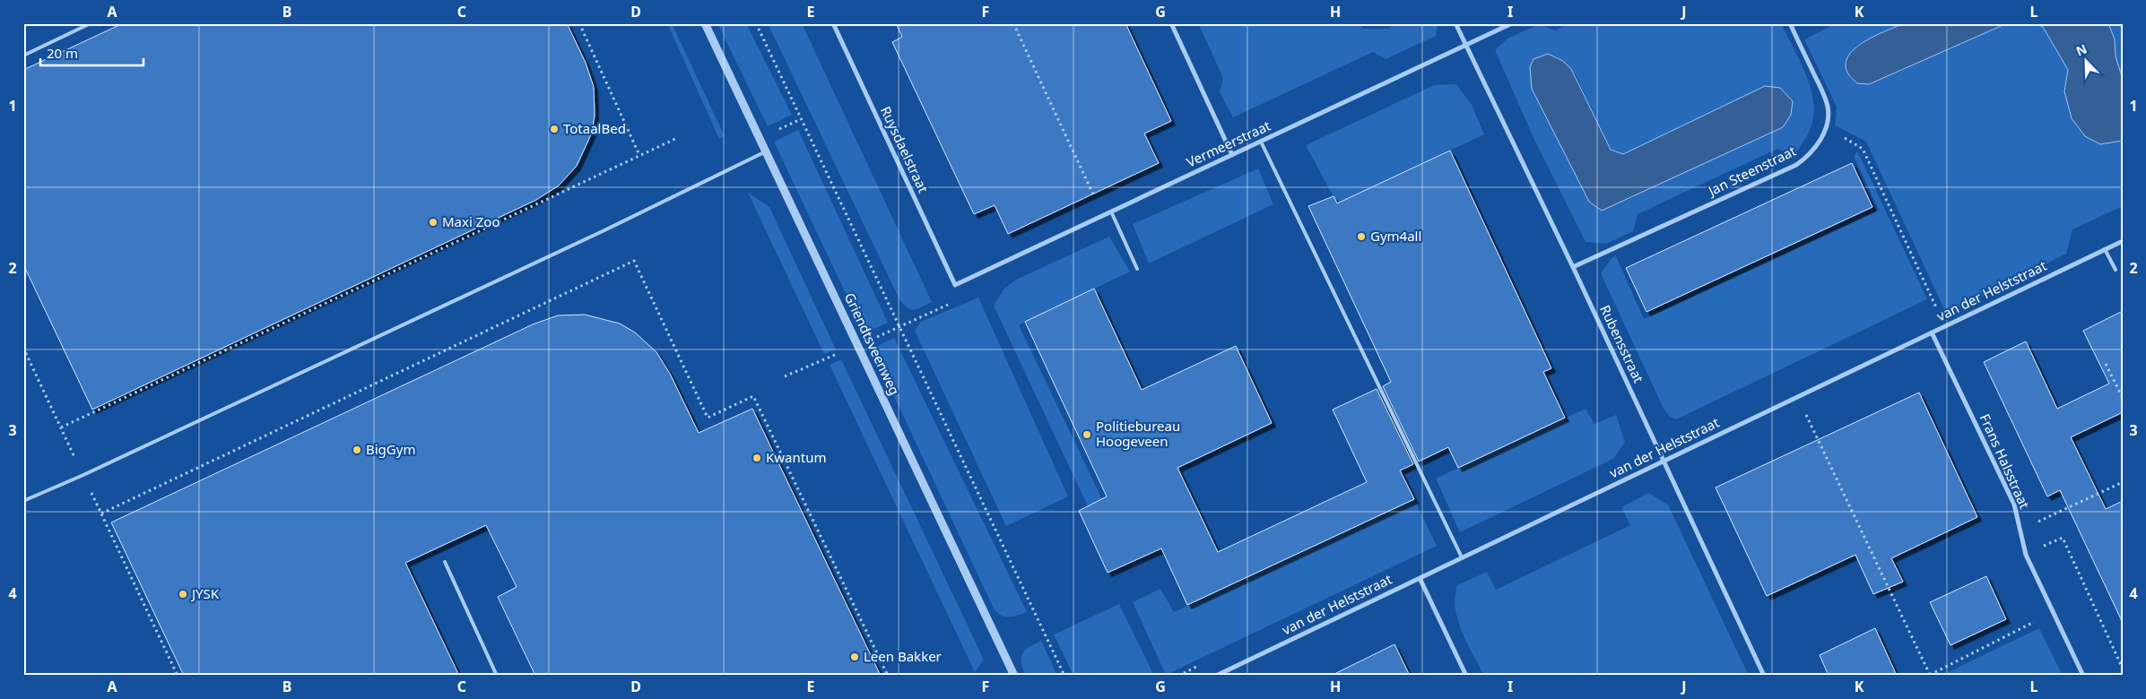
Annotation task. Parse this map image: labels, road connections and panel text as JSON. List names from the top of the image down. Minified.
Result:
{"streets":{"street":["Vermeerstraat","Ruysdaelstraat","Jan Steenstraat","van der Helststraat","Griendtsveenweg","Rubensstraat","Frans Halsstraat"]},"crossings":[["Vermeerstraat","Ruysdaelstraat"],["Vermeerstraat","Rubensstraat"],["Jan Steenstraat","Rubensstraat"],["van der Helststraat","Rubensstraat"],["van der Helststraat","Frans Halsstraat"]],"places":["TotaalBed","Maxi Zoo","Gym4all","Politiebureau Hoogeveen","BigGym","Kwantum","JYSK","Leen Bakker"],"scale_bar":"20 m","north":"top left","grid":{"columns":["A","B","C","D","E","F","G","H","I","J","K","L"],"rows":["1","2","3","4"]}}
